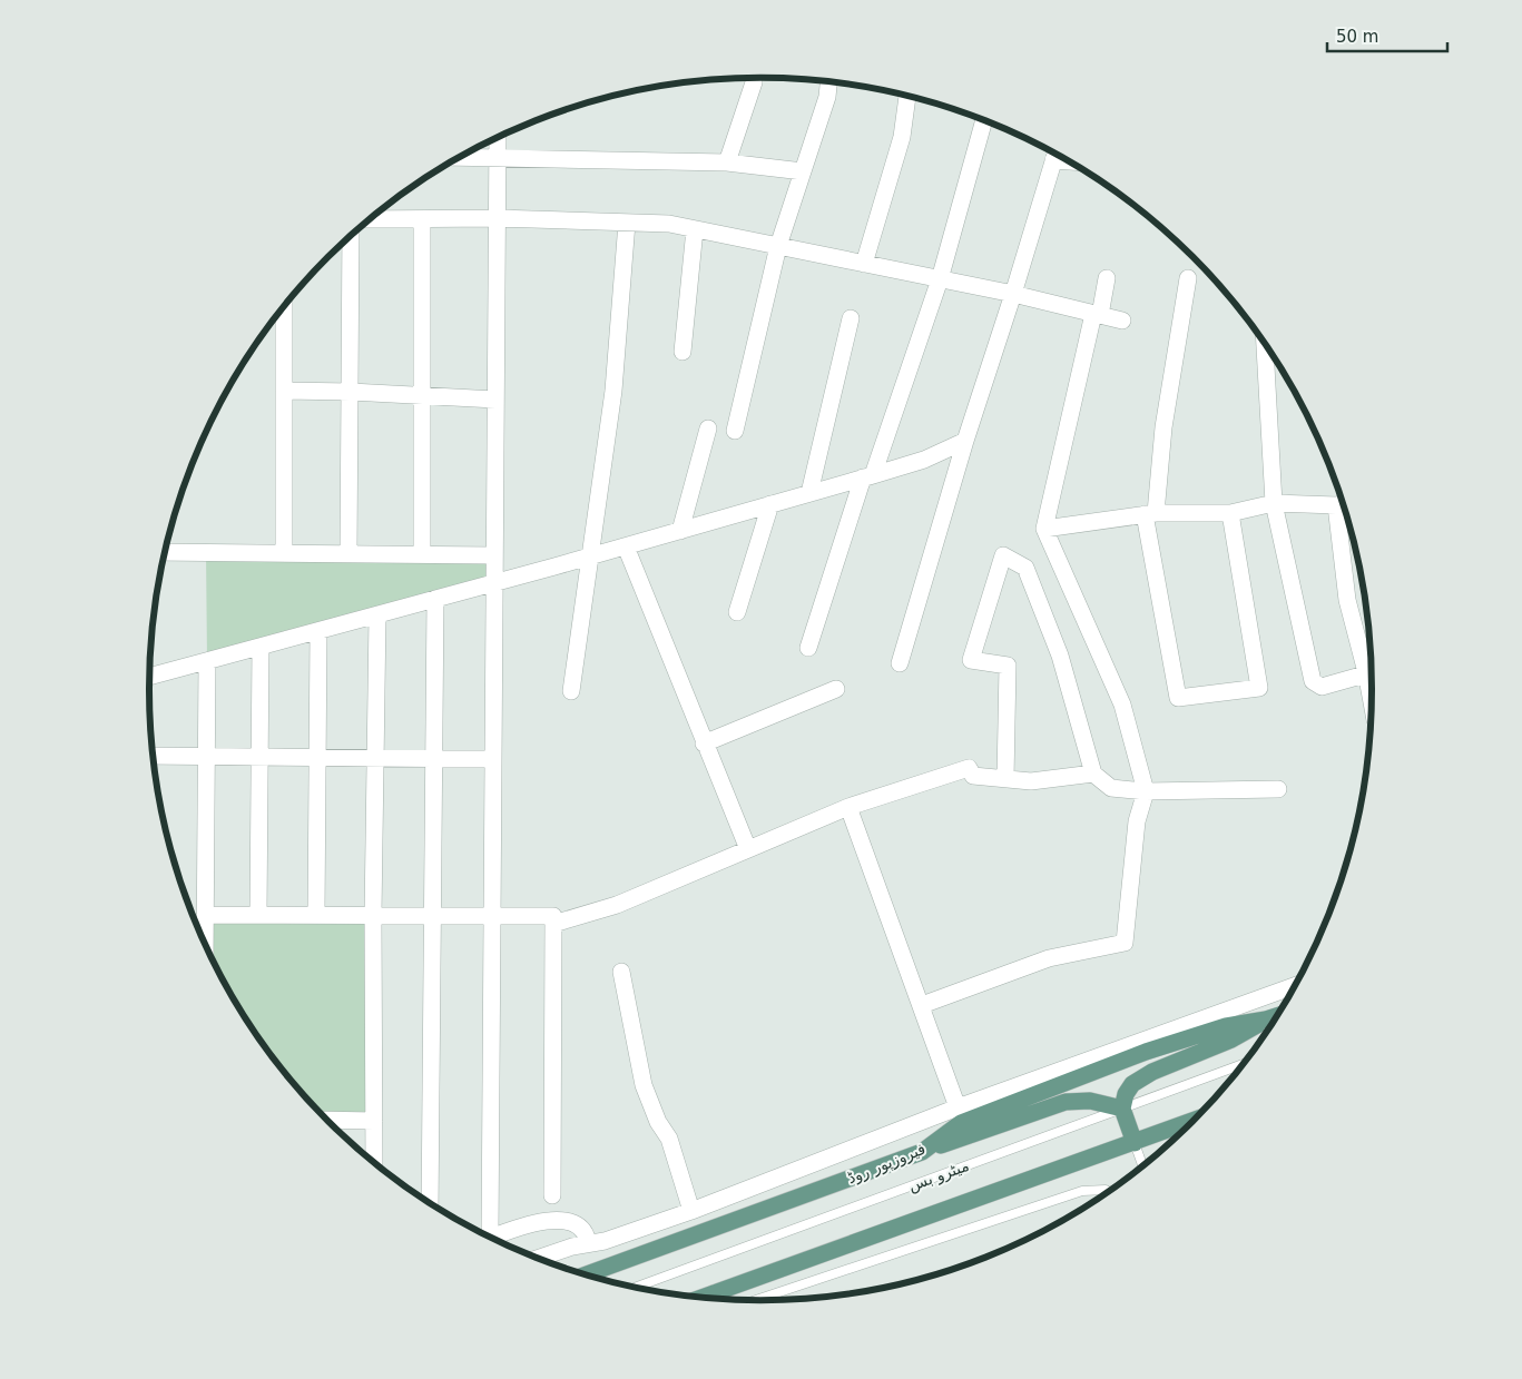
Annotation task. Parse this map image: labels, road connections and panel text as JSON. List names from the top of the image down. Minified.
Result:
{"streets":{"main road":["فیروزپور روڈ"],"lane":["میٹرو بس"]},"scale_bar":"50 m"}
